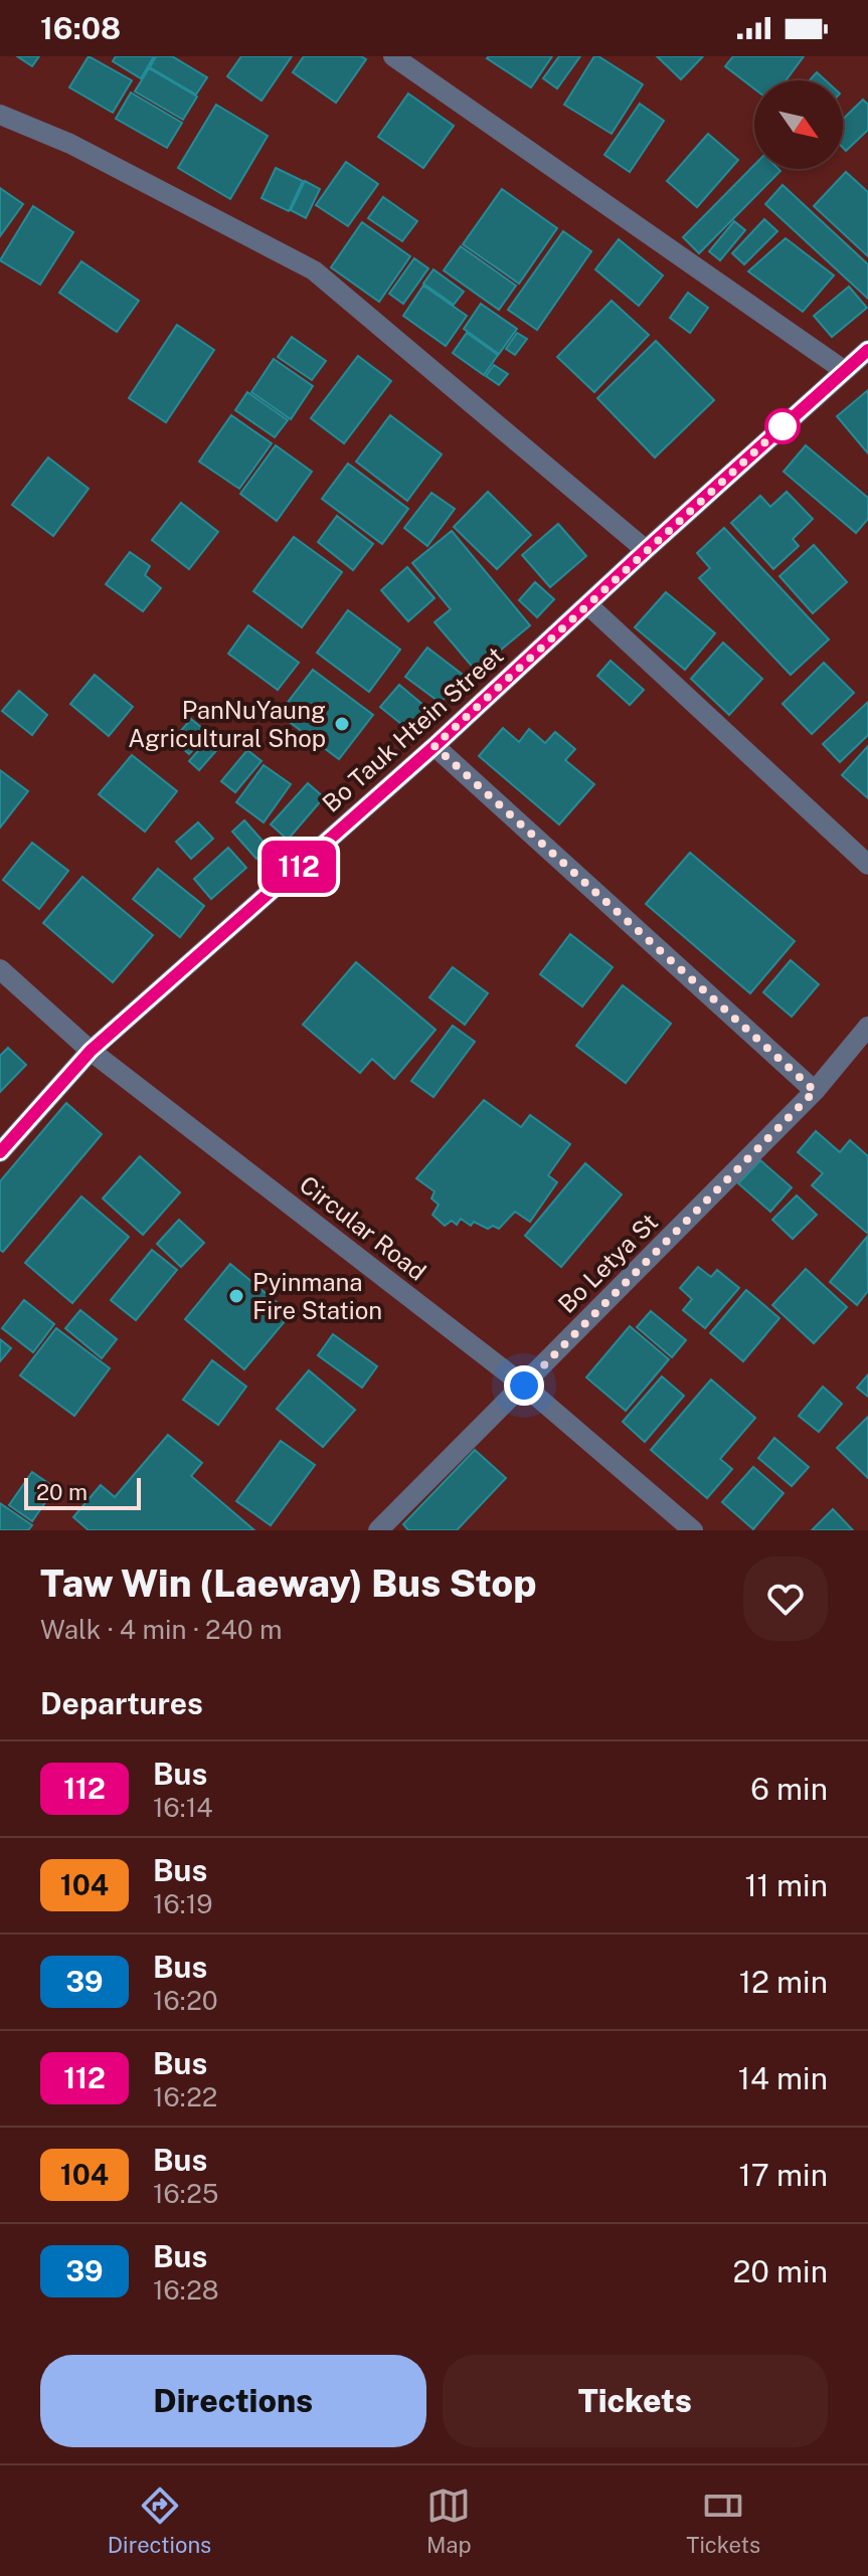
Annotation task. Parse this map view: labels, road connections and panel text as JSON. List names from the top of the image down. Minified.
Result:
{"streets":{"street":["Bo Tauk Htein Street","Circular Road","Bo Letya St"]},"crossings":[["Bo Tauk Htein Street","Circular Road"],["Circular Road","Bo Letya St"]],"places":["PanNuYaung Agricultural Shop","Pyinmana Fire Station"],"lines":["bus line 112"],"scale_bar":"20 m","north":"bottom right","page":{"status":"16:08","on_map":"112","scale":"20 m","heading":[["Taw Win (Laeway) Bus Stop","Walk · 4 min · 240 m"],"Departures"],"list":[{"mark":"112","name":"Bus","note":"16:14","value":"6 min"},{"mark":"104","name":"Bus","note":"16:19","value":"11 min"},{"mark":"39","name":"Bus","note":"16:20","value":"12 min"},{"mark":"112","name":"Bus","note":"16:22","value":"14 min"},{"mark":"104","name":"Bus","note":"16:25","value":"17 min"},{"mark":"39","name":"Bus","note":"16:28","value":"20 min"}],"buttons":["Directions","Tickets"],"tabs":["Directions","Map","Tickets"]}}
